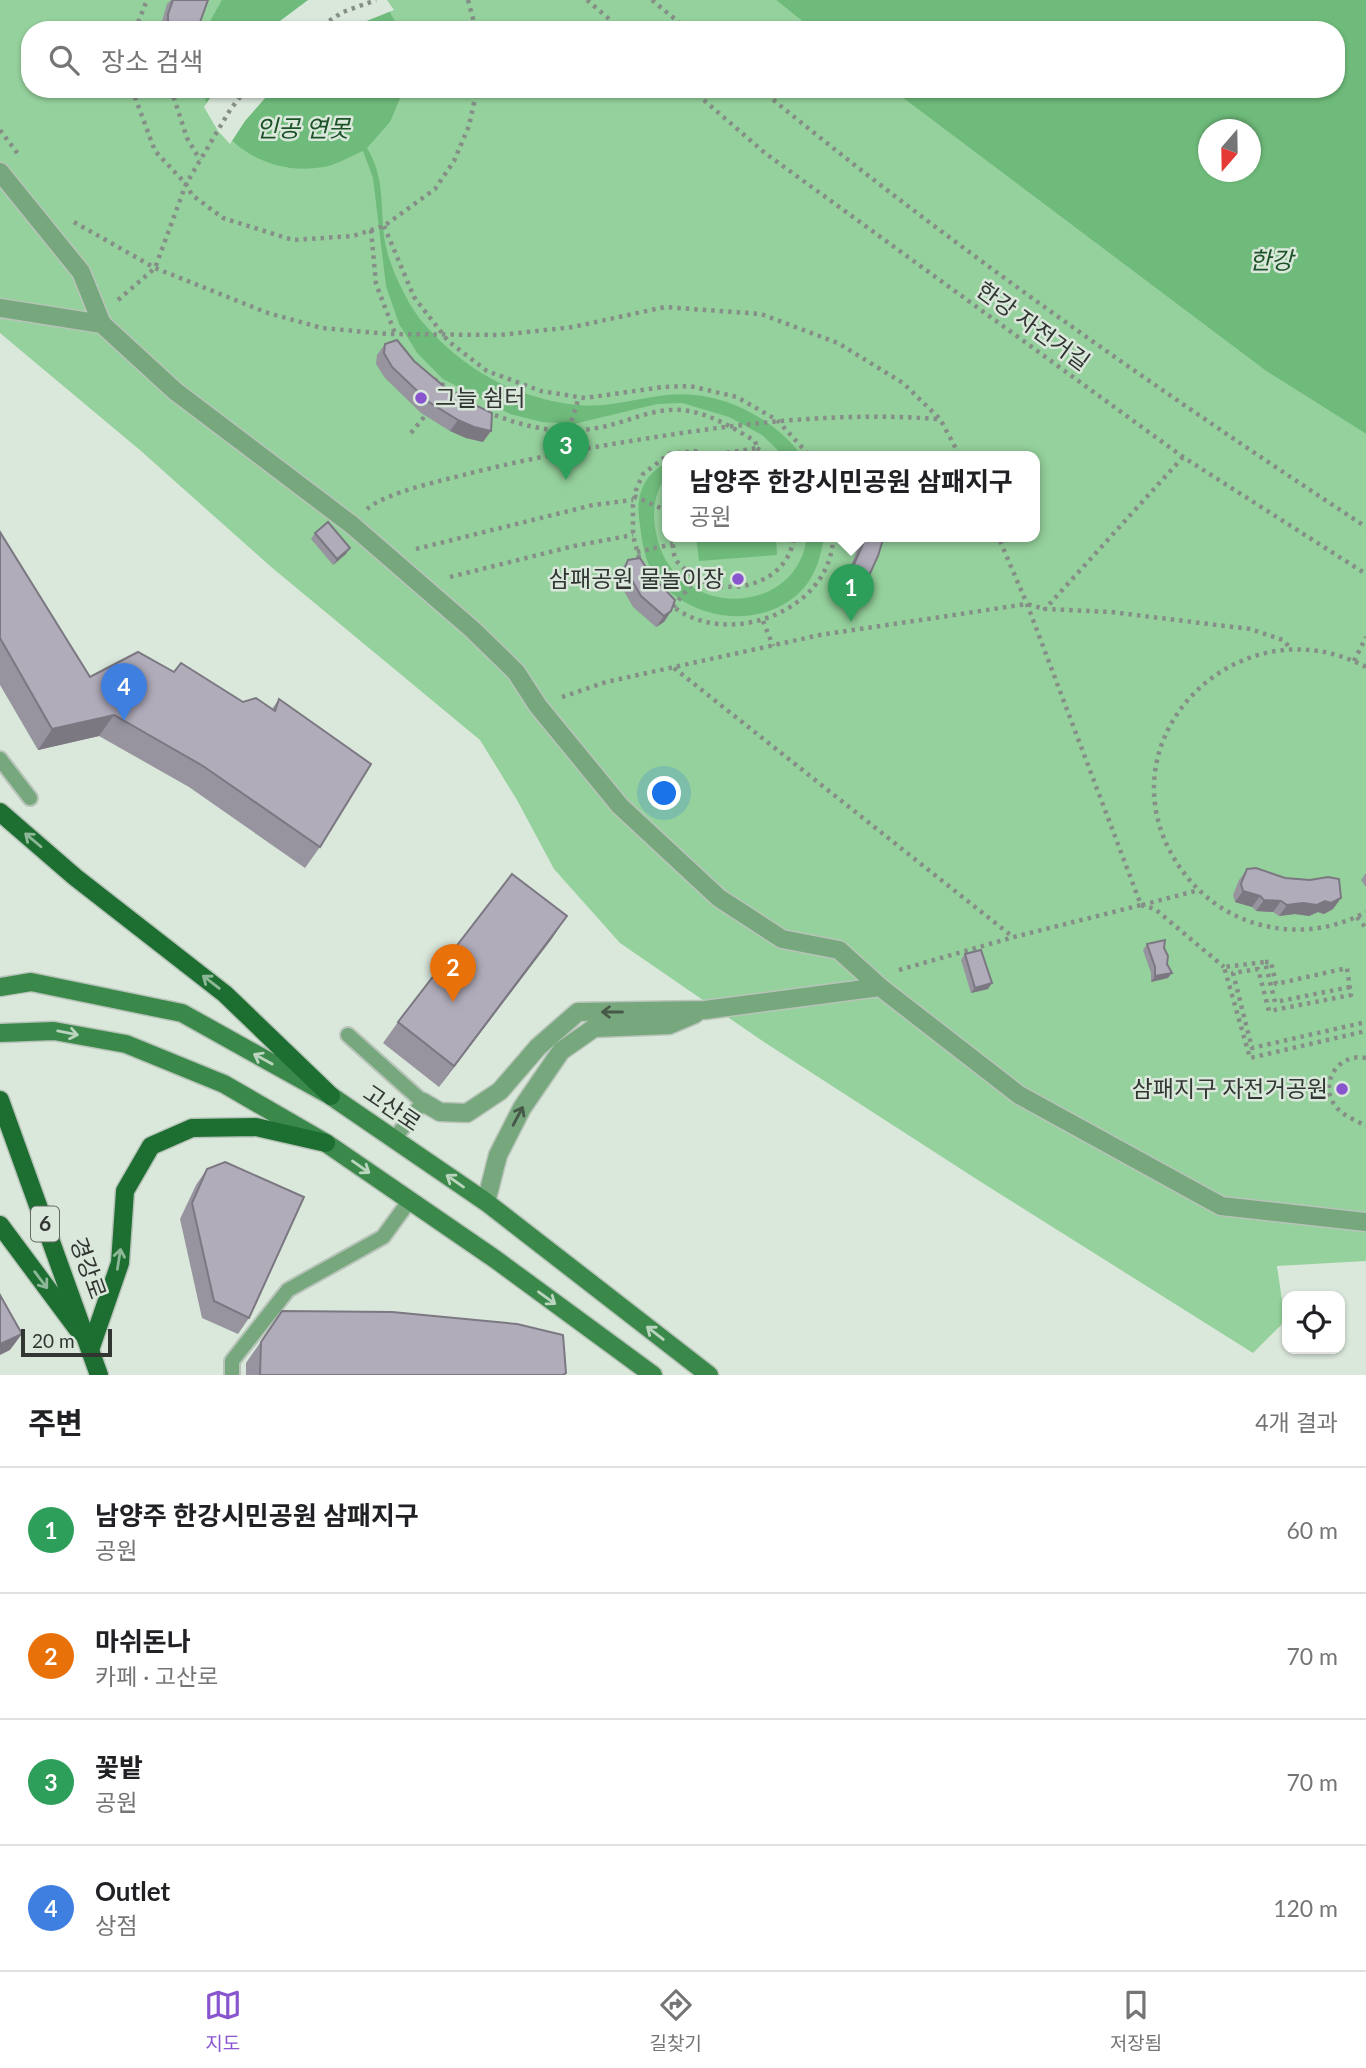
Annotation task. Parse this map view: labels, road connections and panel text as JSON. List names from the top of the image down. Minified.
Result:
{"streets":{"main road":["6","경강로"],"street":["고산로"],"path":["한강 자전거길"]},"water":["인공 연못","한강"],"places":["그늘 쉼터","삼패공원 물놀이장","삼패지구 자전거공원"],"scale_bar":"20 m","north":"bottom","page":{"search":"장소 검색","pins":["3","1","4","2"],"popup":["남양주 한강시민공원 삼패지구","공원"],"scale":"20 m","heading":["주변","4개 결과"],"list":[{"mark":"1","name":"남양주 한강시민공원 삼패지구","note":"공원","value":"60 m"},{"mark":"2","name":"마쉬돈나","note":"카페 · 고산로","value":"70 m"},{"mark":"3","name":"꽃밭","note":"공원","value":"70 m"},{"mark":"4","name":"Outlet","note":"상점","value":"120 m"}],"nav":["지도","길찾기","저장됨"]}}
